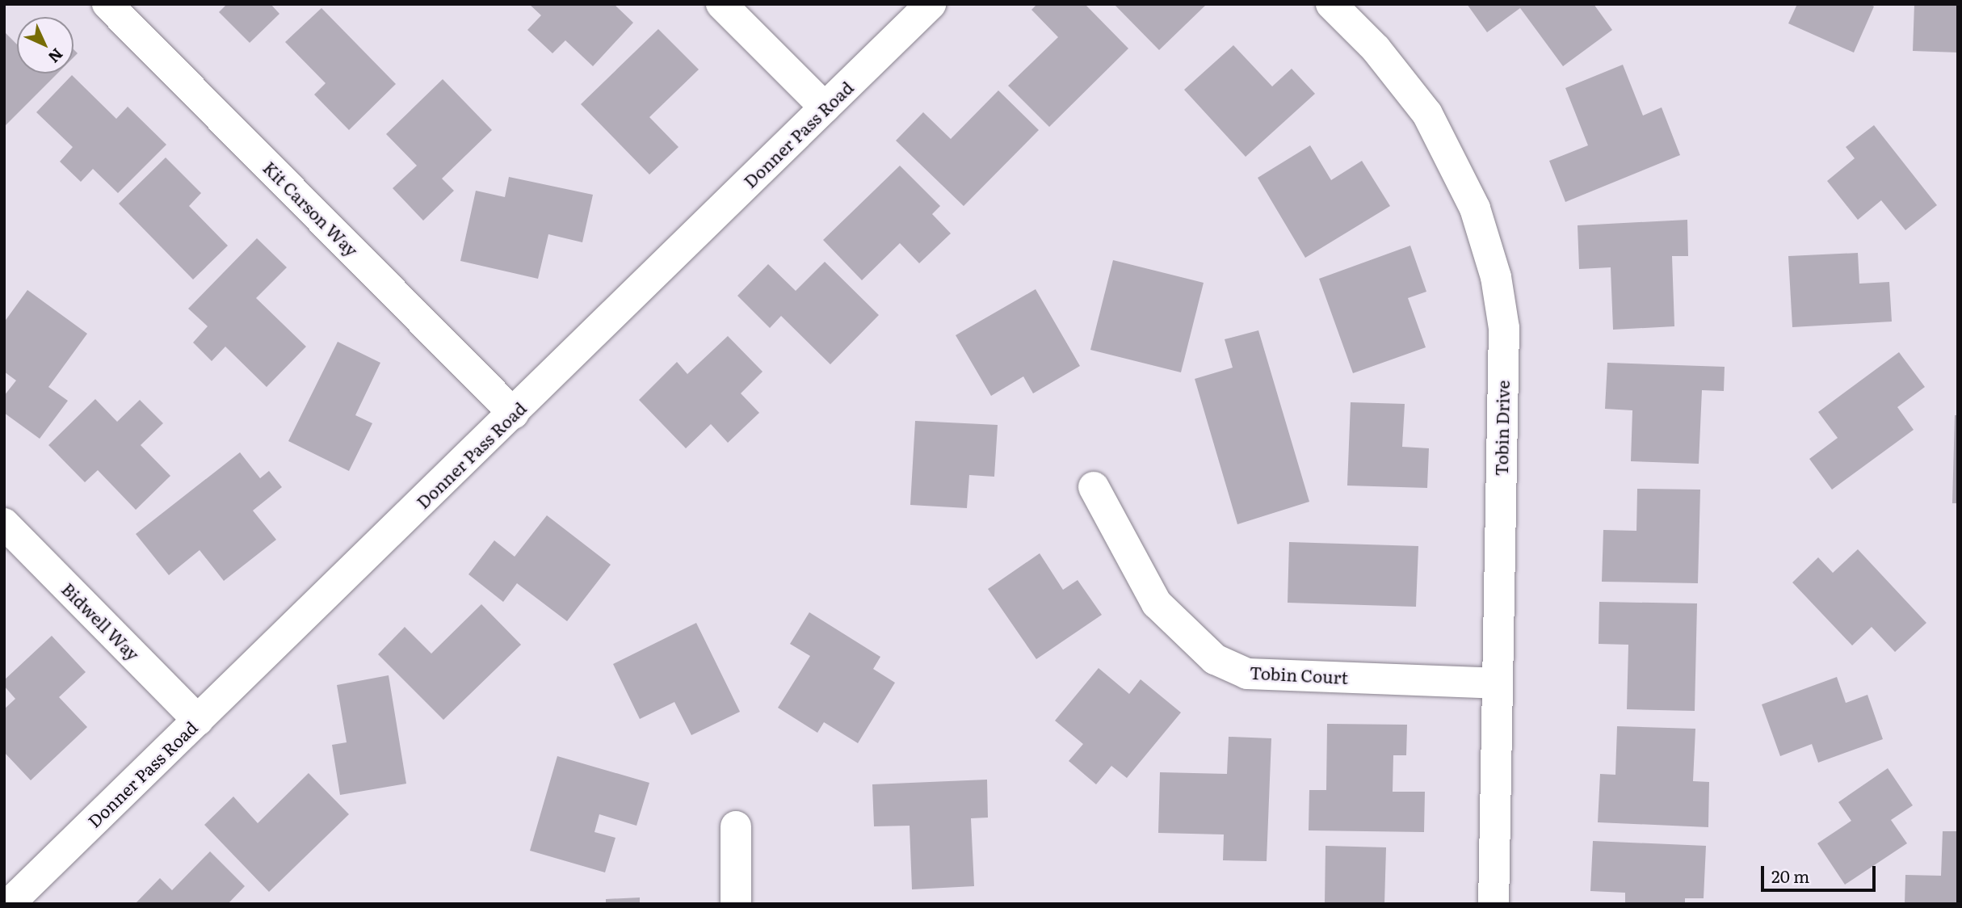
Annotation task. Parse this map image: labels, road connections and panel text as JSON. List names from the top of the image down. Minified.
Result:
{"streets":{"street":["Donner Pass Road","Kit Carson Way","Tobin Drive","Bidwell Way","Tobin Court"]},"crossings":[["Donner Pass Road","Kit Carson Way"],["Donner Pass Road","Bidwell Way"],["Tobin Drive","Tobin Court"]],"scale_bar":"20 m","north":"bottom right"}
